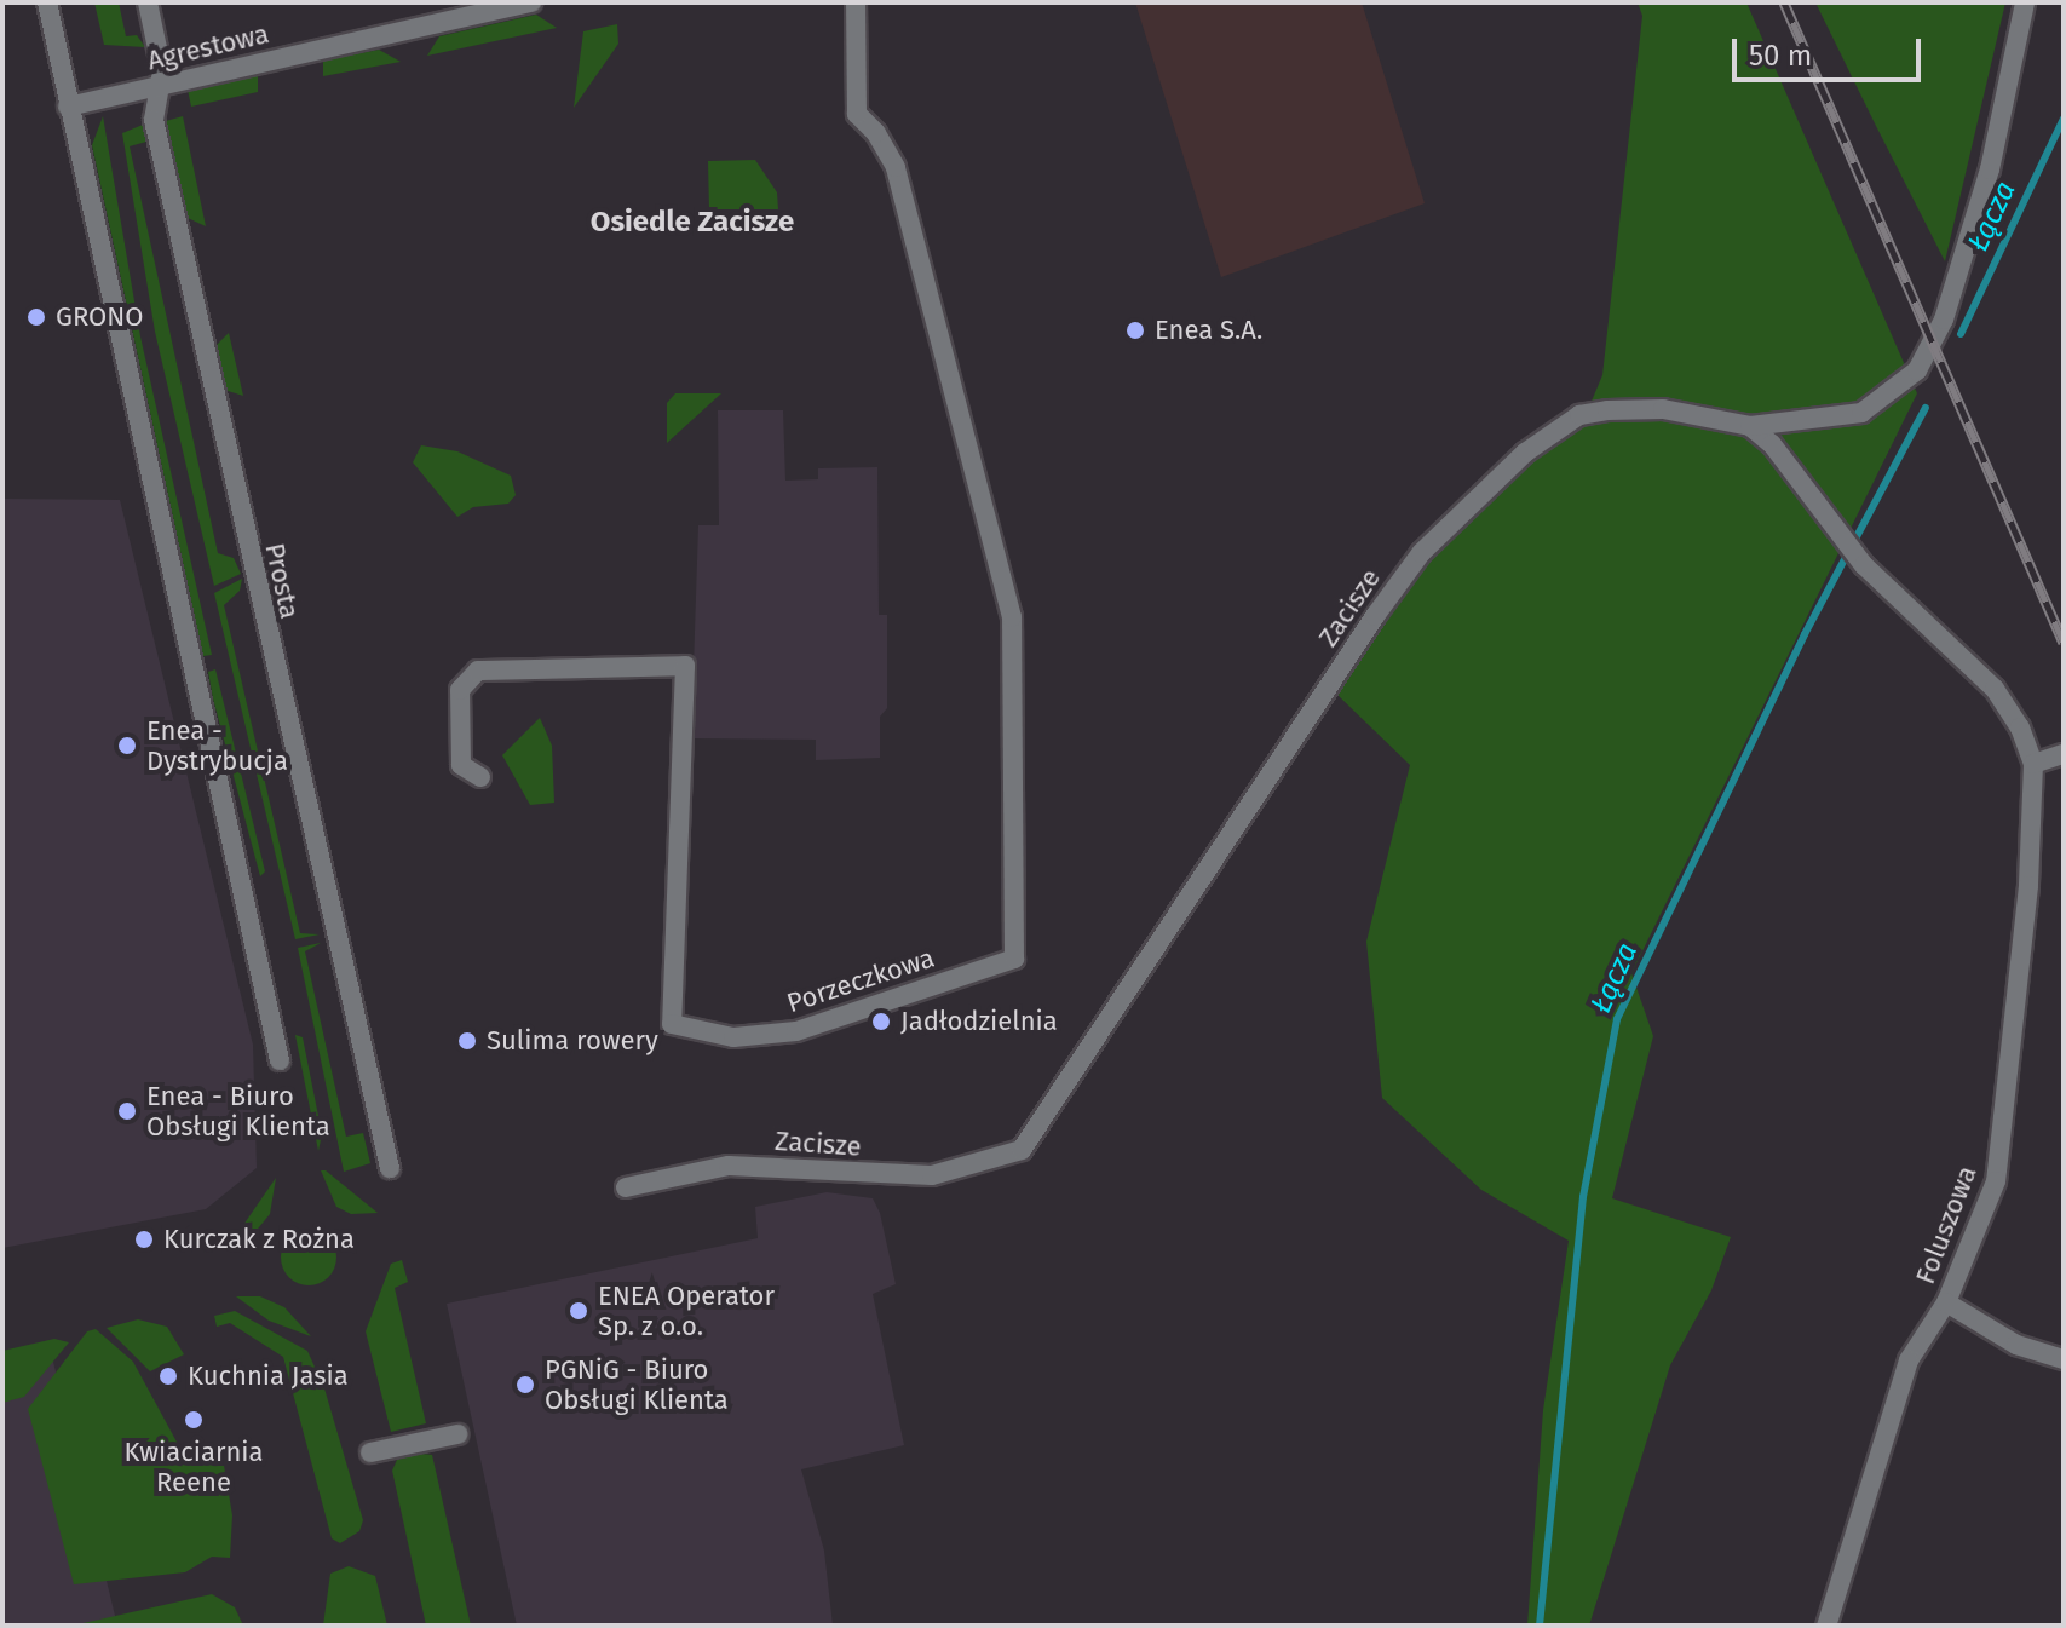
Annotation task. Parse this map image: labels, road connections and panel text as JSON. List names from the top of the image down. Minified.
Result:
{"streets":{"street":["Agrestowa","Prosta","Zacisze","Porzeczkowa","Foluszowa"]},"crossings":[["Agrestowa","Prosta"],["Zacisze","Foluszowa"]],"districts":["Osiedle Zacisze"],"water":["Łącza"],"places":["GRONO","Enea S.A.","Enea - Dystrybucja","Jadłodzielnia","Sulima rowery","Enea - Biuro Obsługi Klienta","Kurczak z Rożna","ENEA Operator Sp. z o.o.","Kuchnia Jasia","PGNiG - Biuro Obsługi Klienta","Kwiaciarnia Reene"],"scale_bar":"50 m"}
